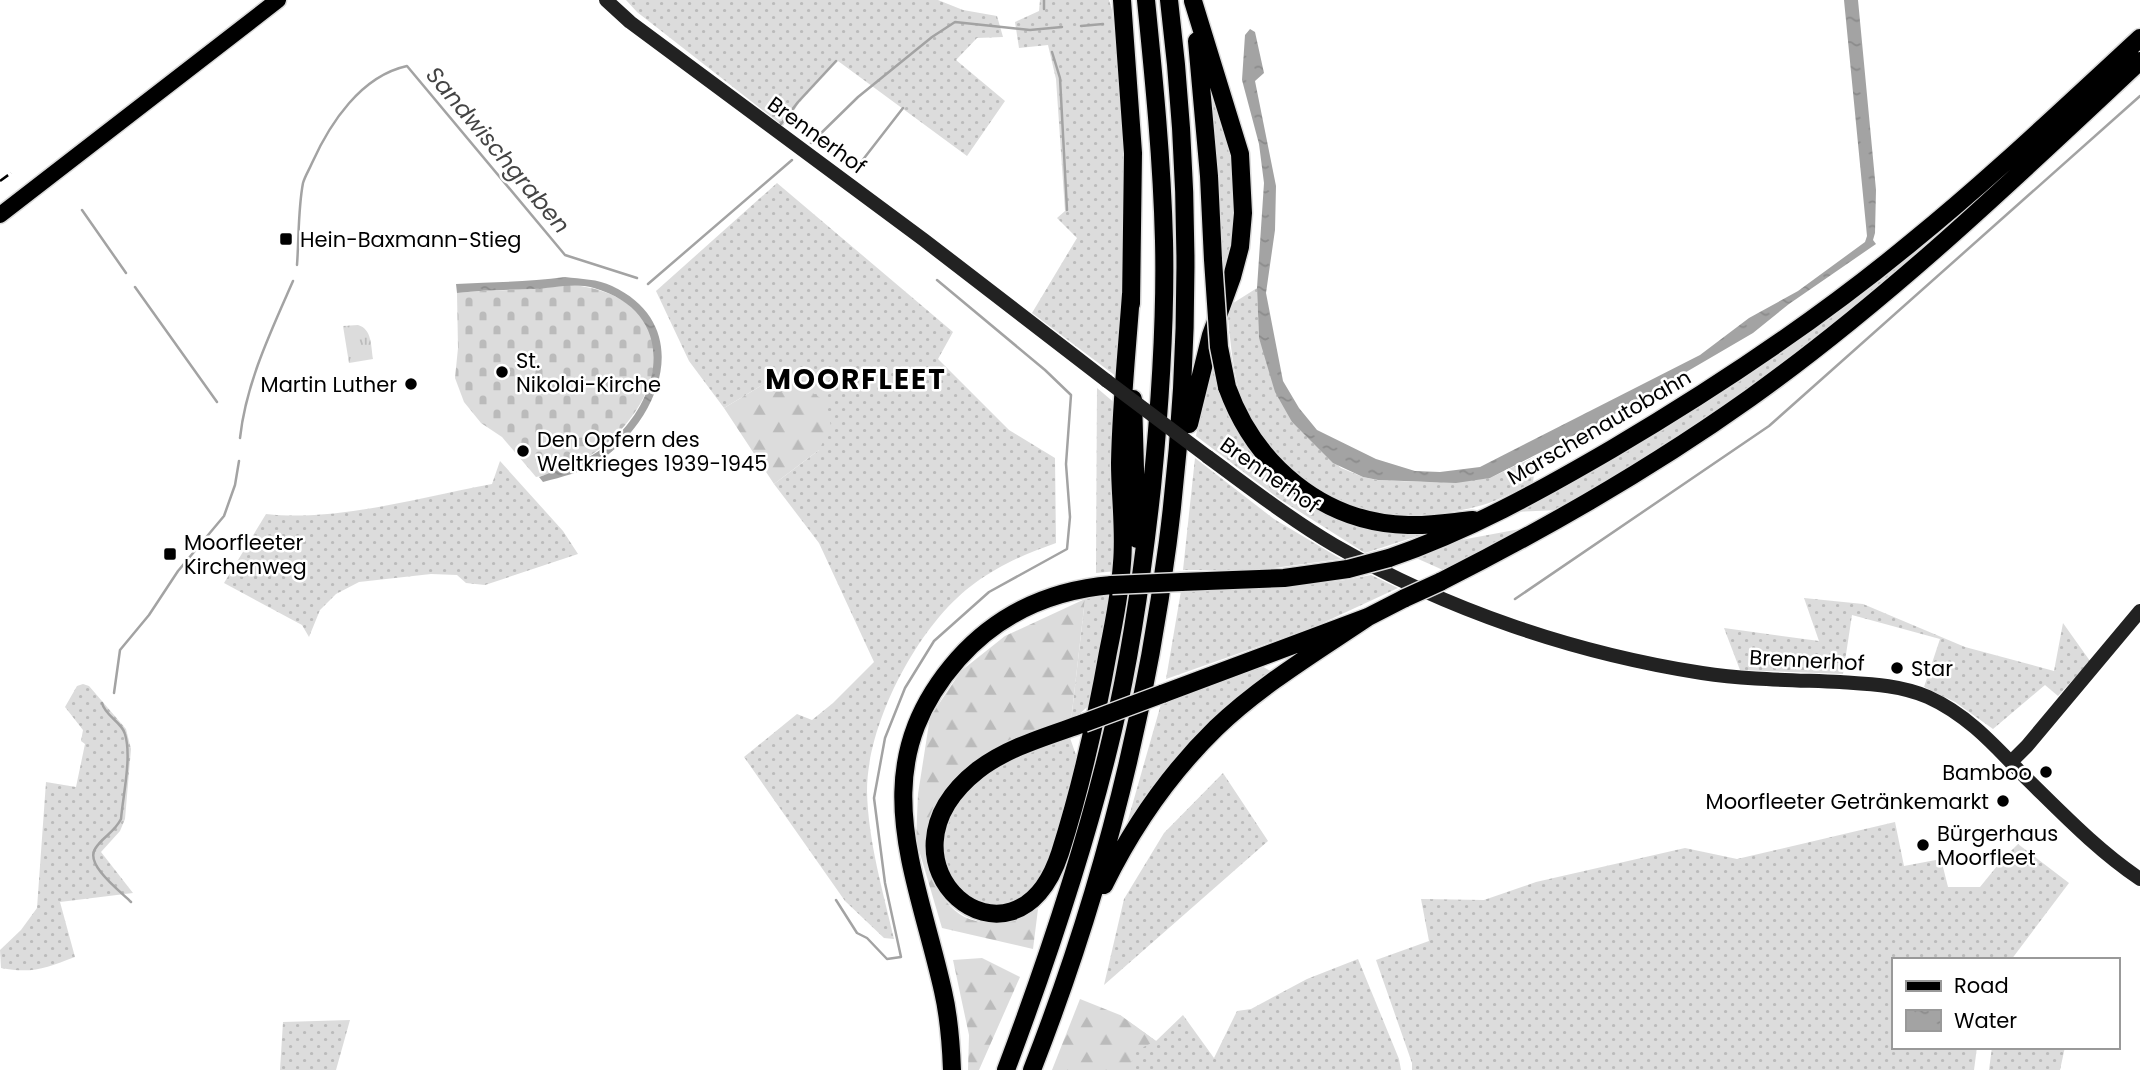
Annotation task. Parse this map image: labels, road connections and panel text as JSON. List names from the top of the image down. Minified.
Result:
{"streets":{"highway":["Marschenautobahn"],"street":["Brennerhof"]},"districts":["MOORFLEET"],"water":["Sandwischgraben"],"places":{"transit":["Hein-Baxmann-Stieg","Moorfleeter Kirchenweg"],"other":["St. Nikolai-Kirche","Martin Luther","Den Opfern des Weltkrieges 1939-1945","Star","Bamboo","Moorfleeter Getränkemarkt","Bürgerhaus Moorfleet"]},"legend":["Road","Water"]}
